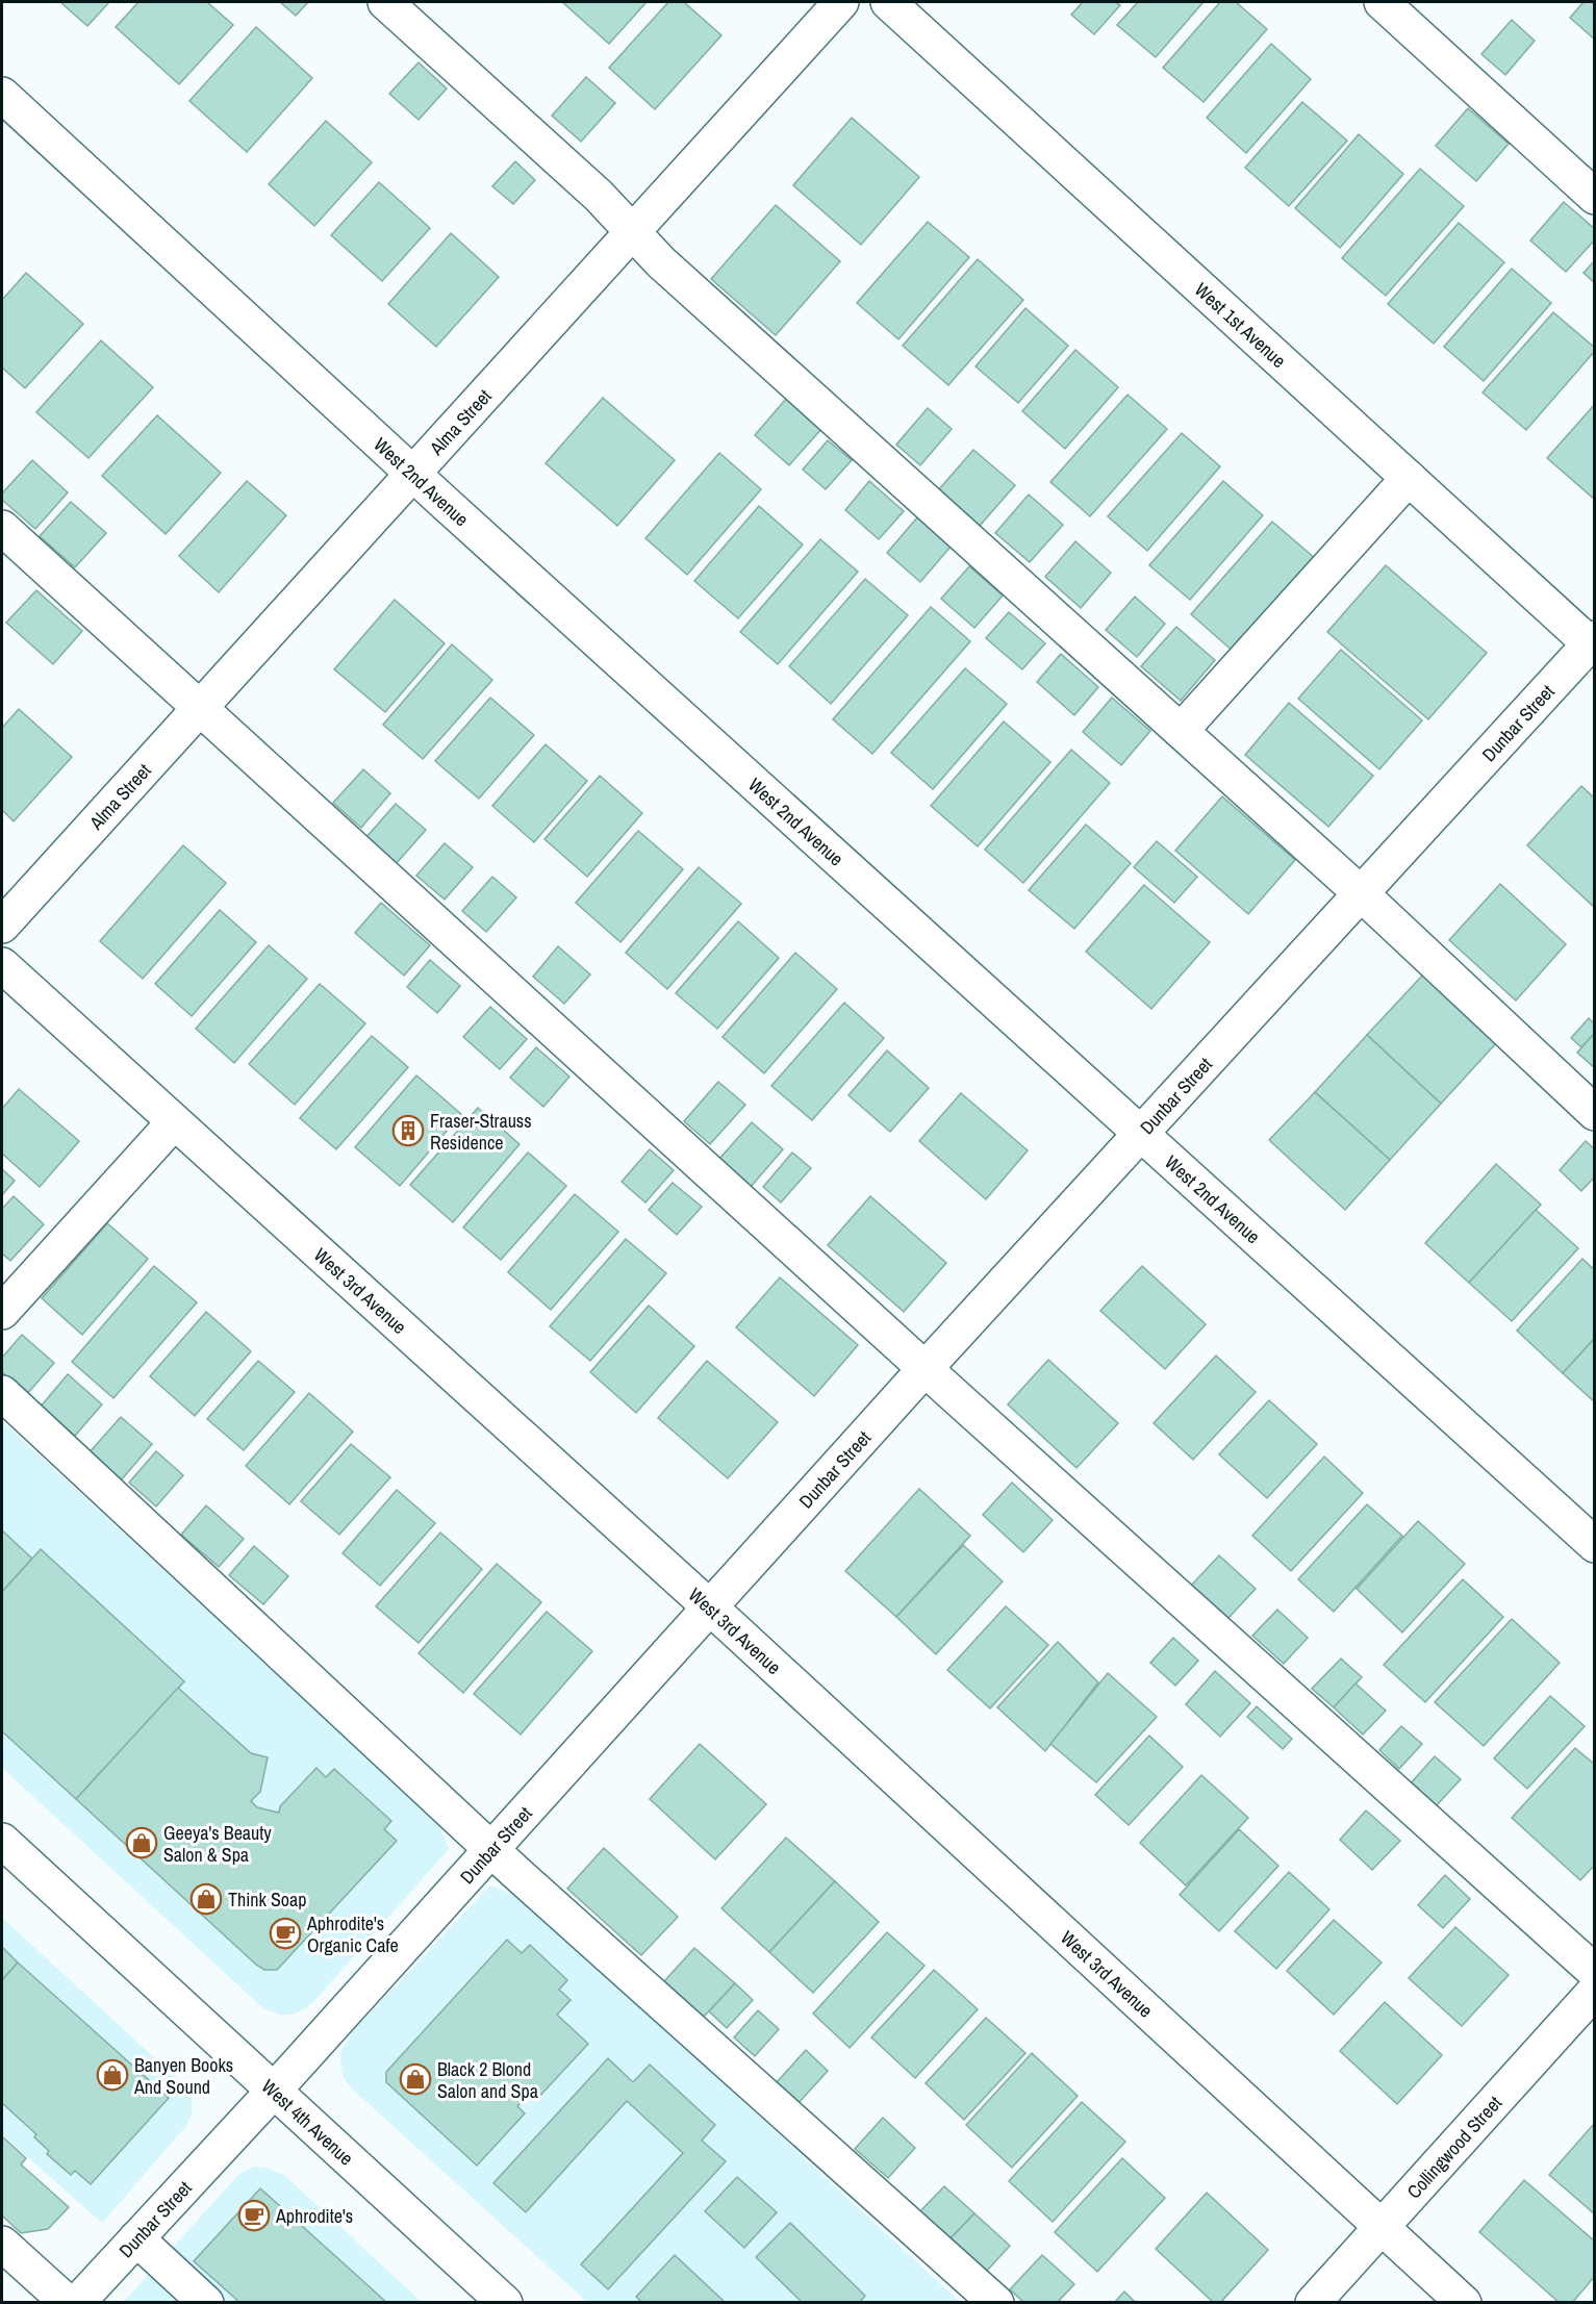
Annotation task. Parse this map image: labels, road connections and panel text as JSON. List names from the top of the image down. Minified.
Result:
{"streets":{"street":["West 1st Avenue","Alma Street","West 2nd Avenue","Dunbar Street","West 3rd Avenue","West 4th Avenue","Collingwood Street"]},"crossings":[["West 1st Avenue","Dunbar Street"],["Alma Street","West 2nd Avenue"],["West 2nd Avenue","Dunbar Street"],["Dunbar Street","West 3rd Avenue"],["Dunbar Street","West 4th Avenue"],["West 3rd Avenue","Collingwood Street"]],"places":{"building":["Fraser-Strauss Residence"],"shop":["Geeya's Beauty Salon & Spa","Think Soap","Banyen Books And Sound","Black 2 Blond Salon and Spa"],"cafe":["Aphrodite's Organic Cafe","Aphrodite's"]}}
